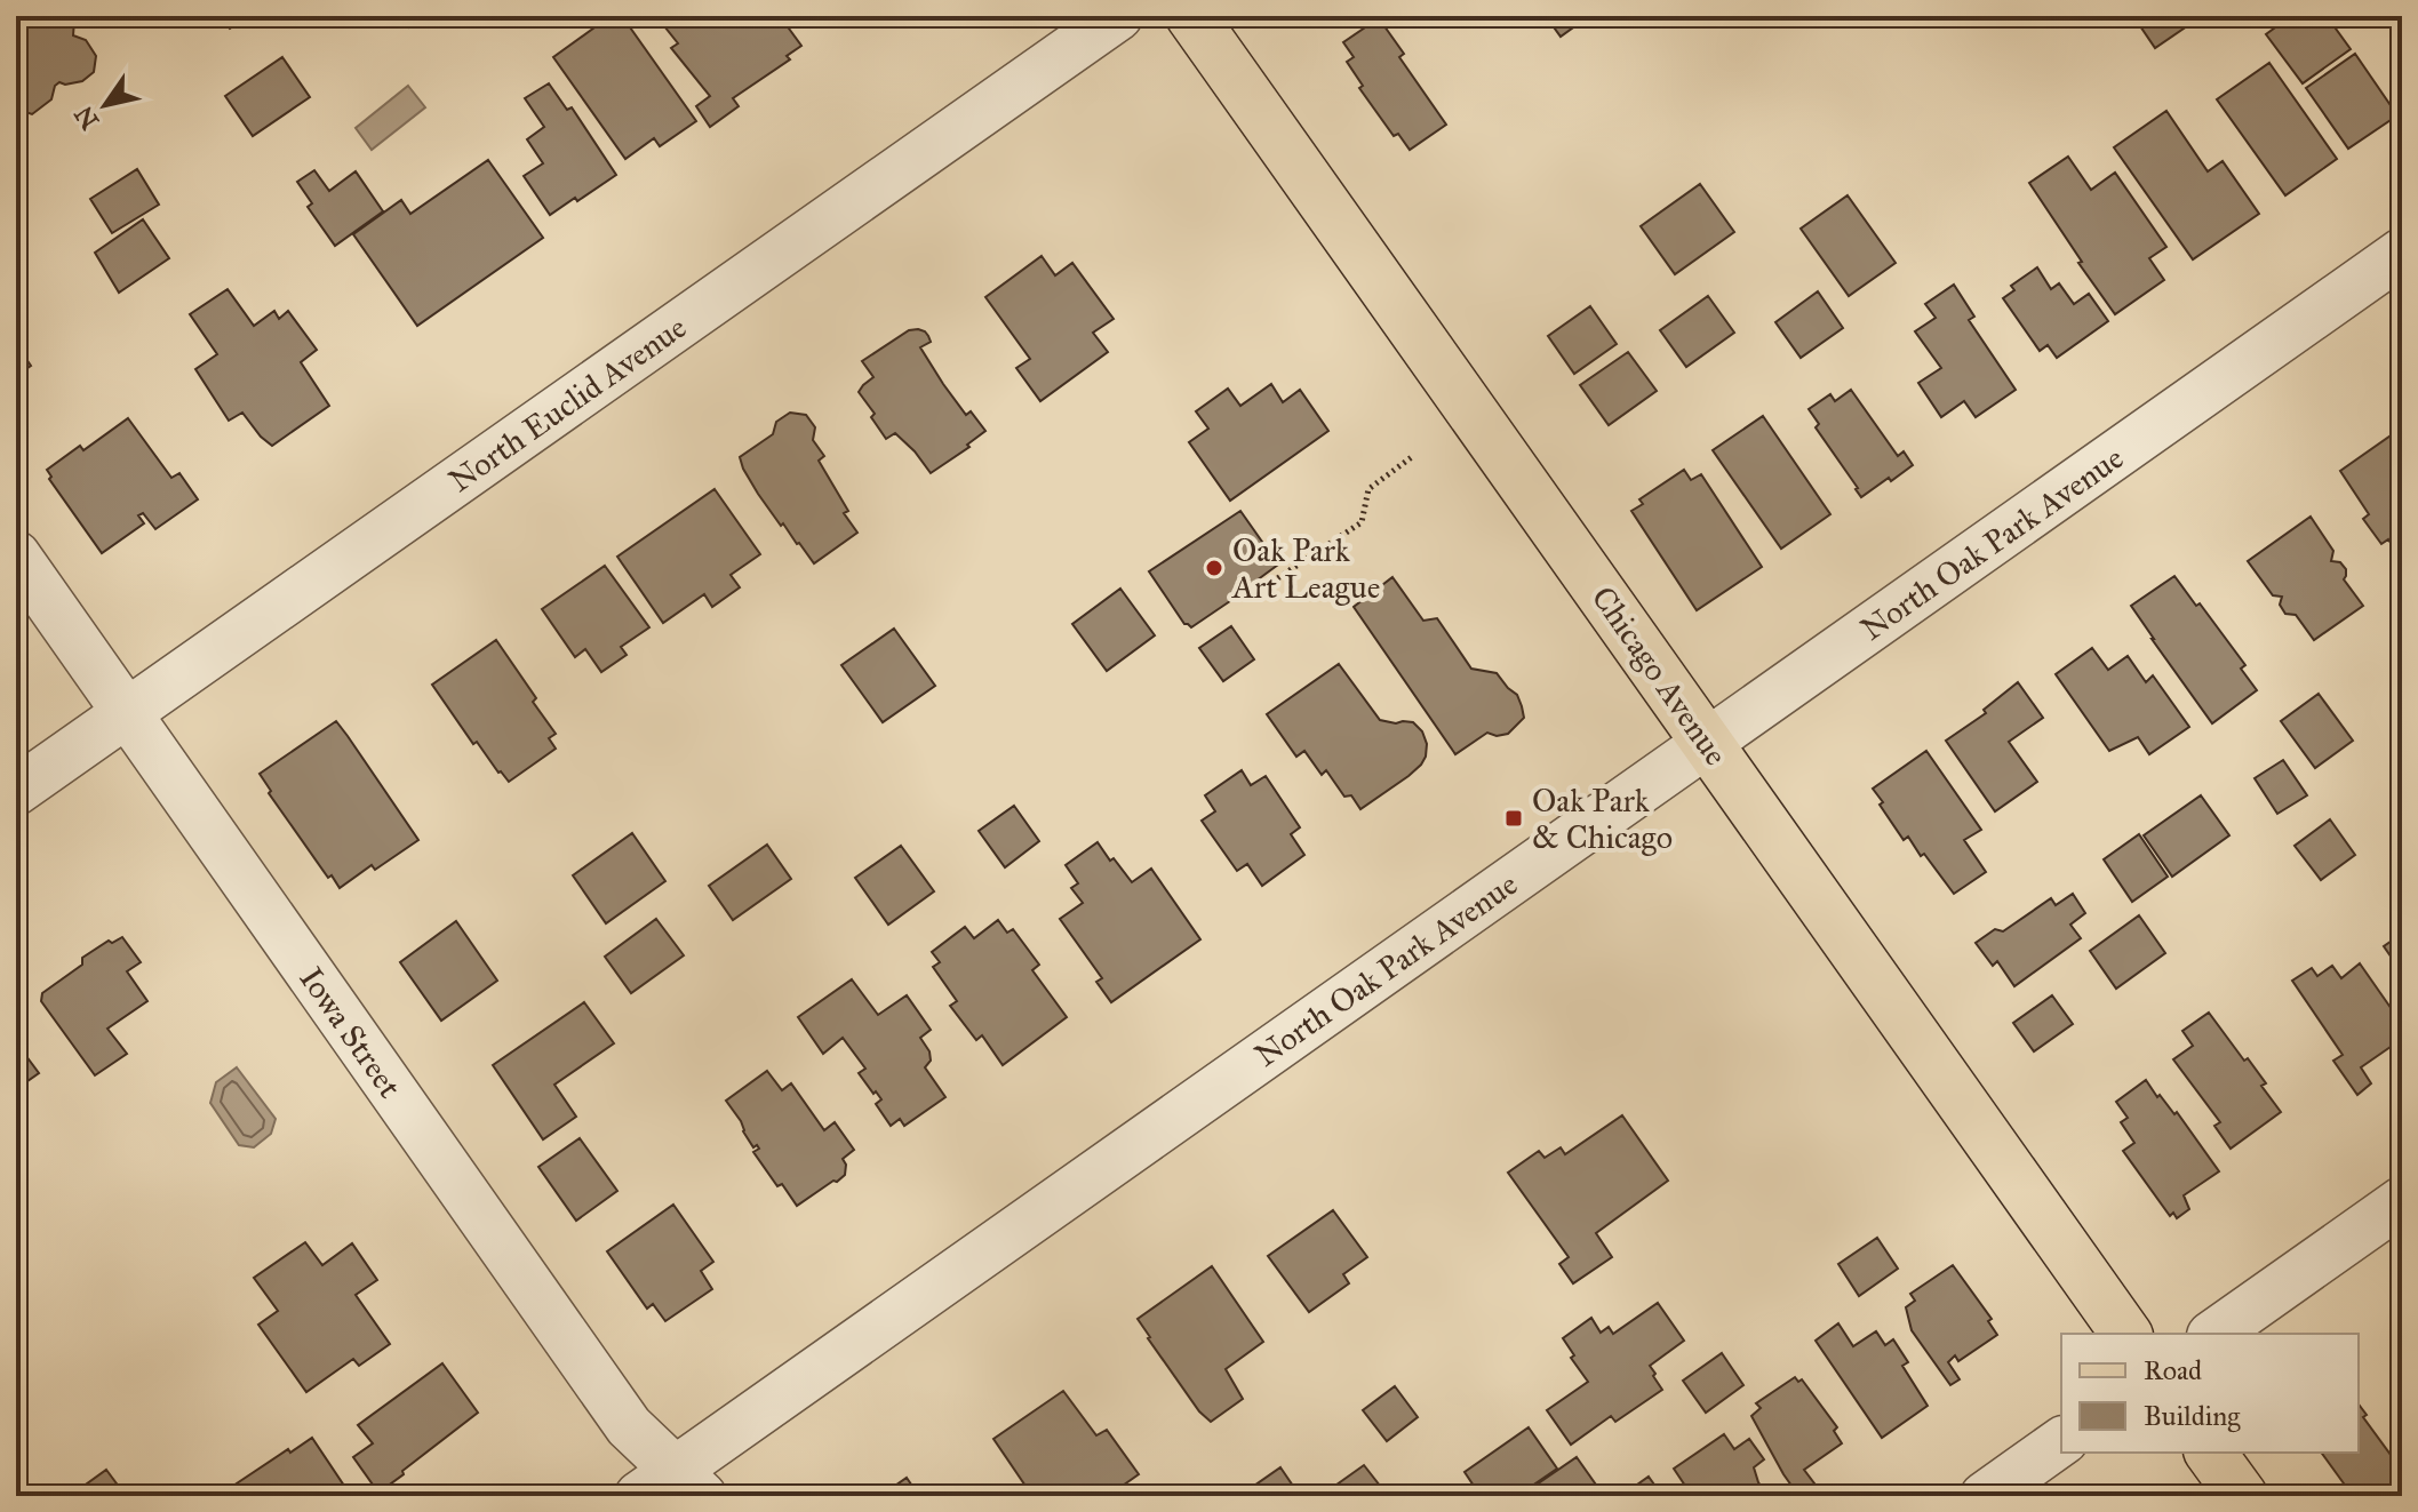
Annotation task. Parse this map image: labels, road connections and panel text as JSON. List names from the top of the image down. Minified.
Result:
{"streets":{"main road":["Chicago Avenue"],"street":["North Euclid Avenue","North Oak Park Avenue","Iowa Street"]},"crossings":[["North Euclid Avenue","Iowa Street"],["North Oak Park Avenue","Chicago Avenue"],["North Oak Park Avenue","Iowa Street"]],"places":{"other":["Oak Park Art League"],"transit":["Oak Park & Chicago"]},"legend":["Road","Building"],"north":"bottom left"}
